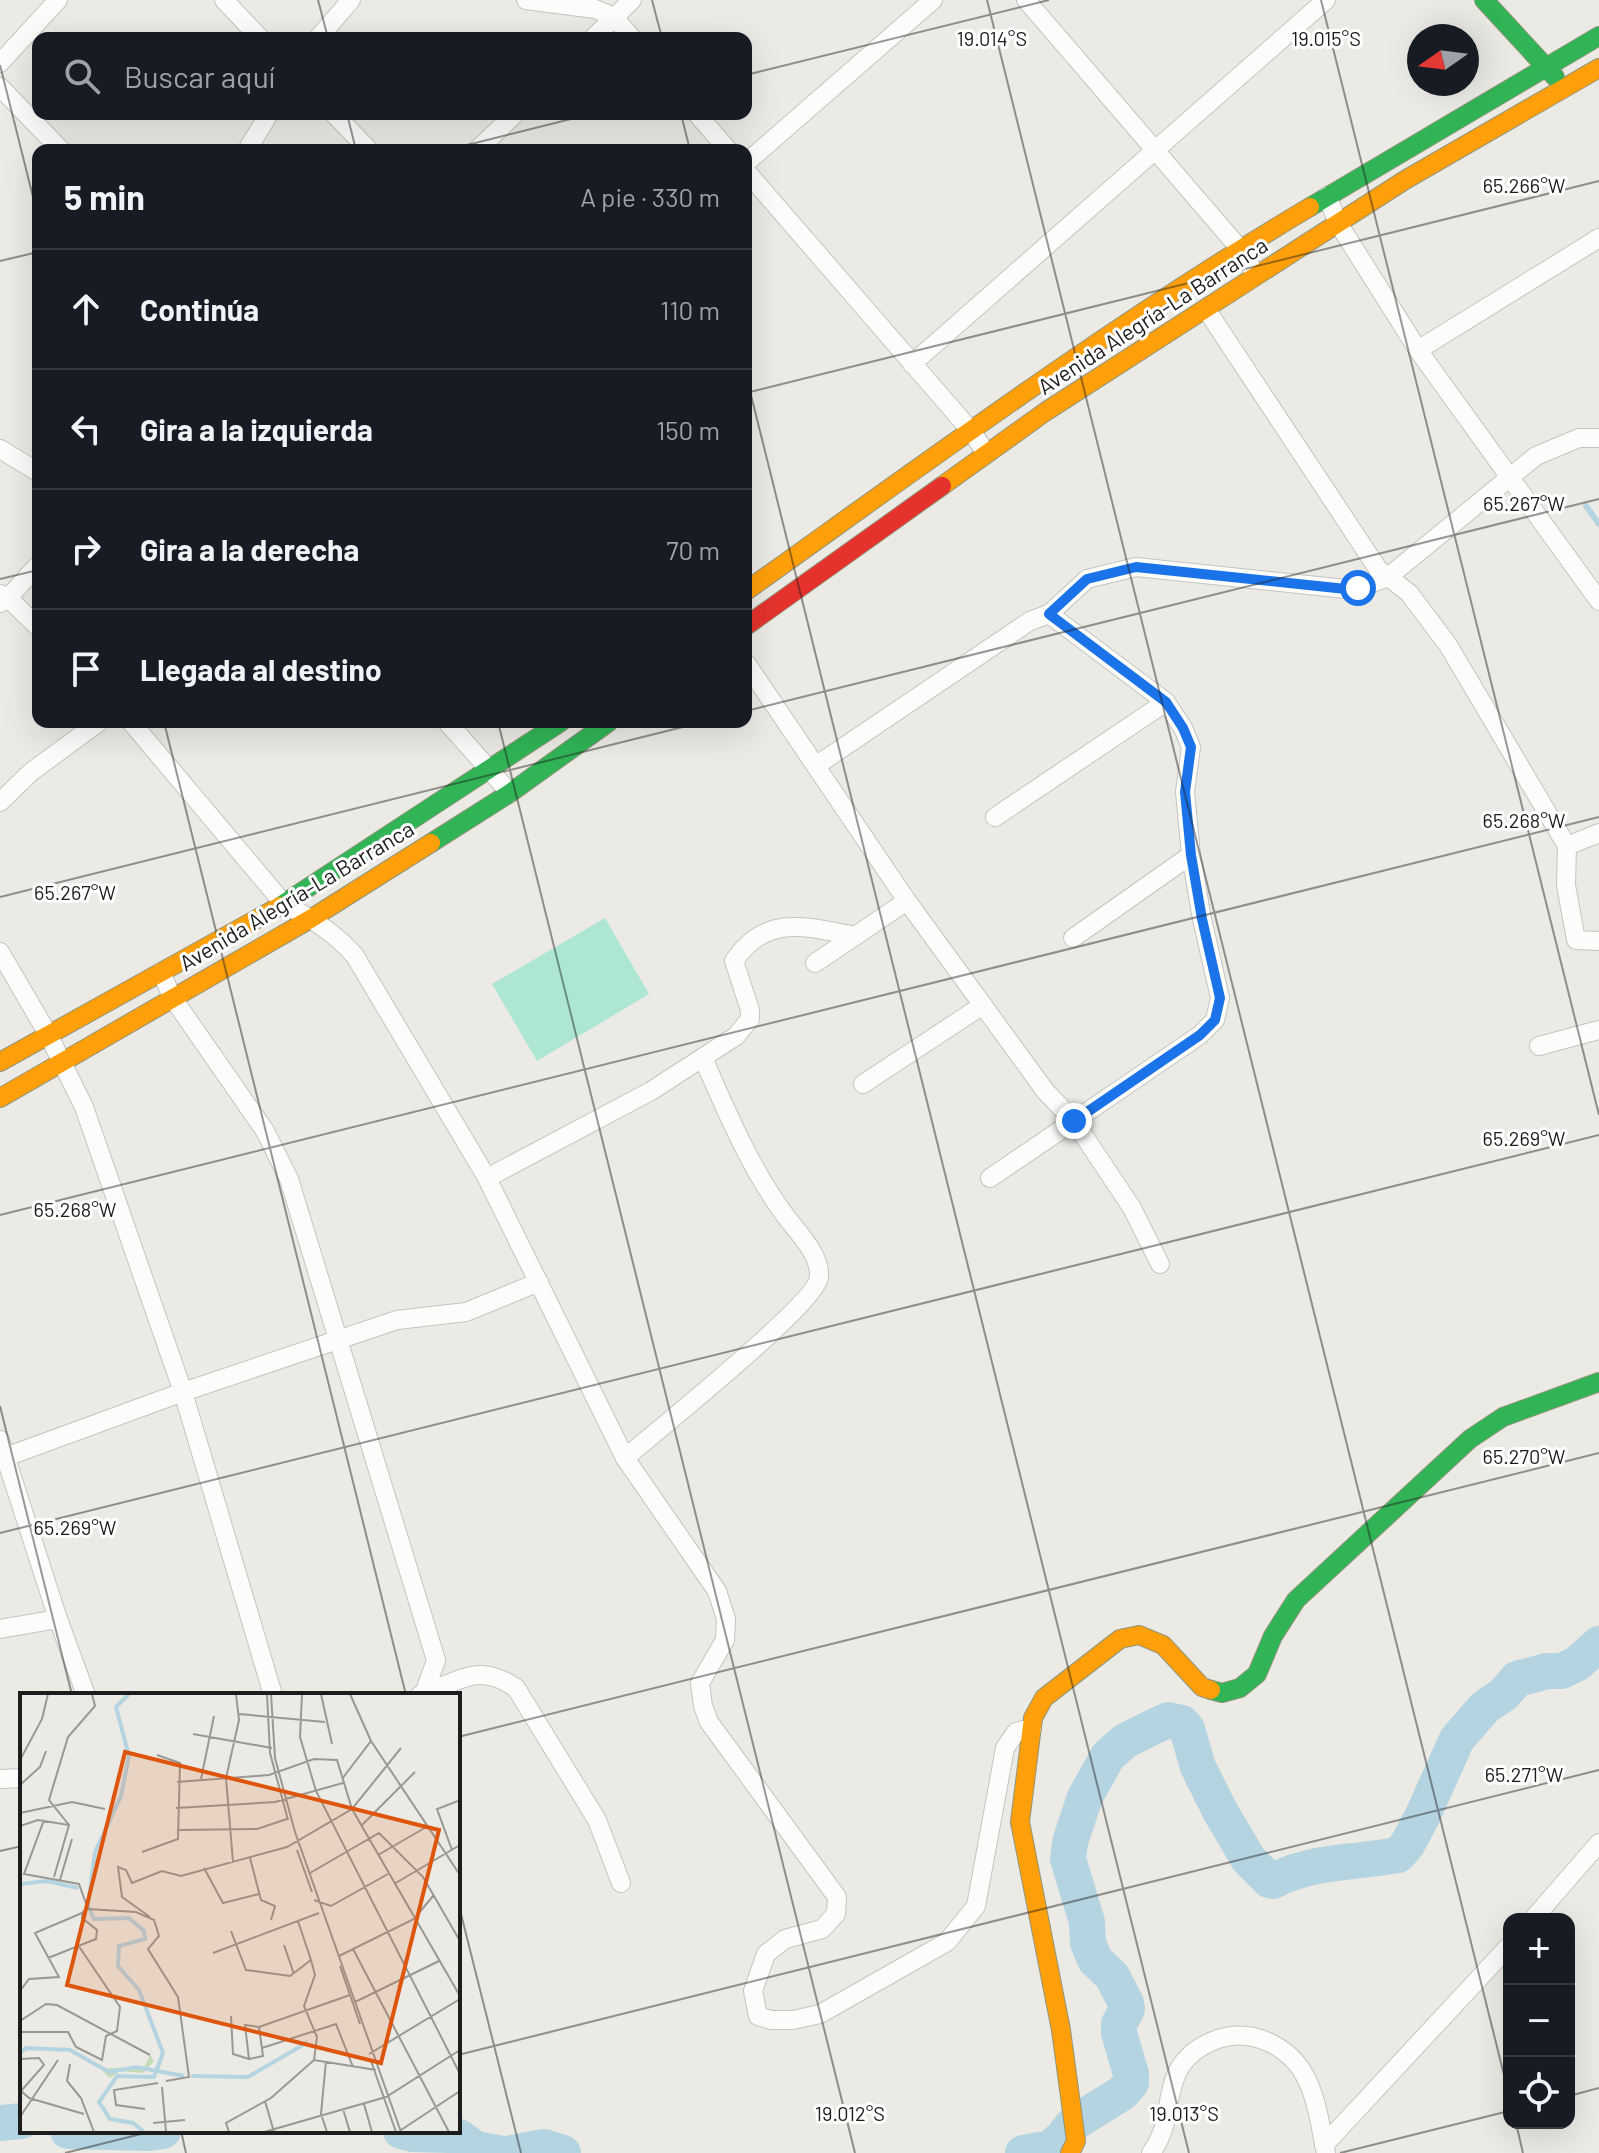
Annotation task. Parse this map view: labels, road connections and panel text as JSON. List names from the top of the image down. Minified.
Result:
{"streets":{"main road":["Avenida Alegría-La Barranca"]},"north":"left","page":{"search":"Buscar aquí","heading":["5 min","A pie · 330 m"],"list":[["Continúa","110 m"],["Gira a la izquierda","150 m"],["Gira a la derecha","70 m"],"Llegada al destino"],"map_buttons":["+","−"]},"coordinates":["19.014°S","19.015°S","65.266°W","65.267°W","65.268°W","65.269°W","65.270°W","65.271°W","19.012°S","19.013°S"]}
